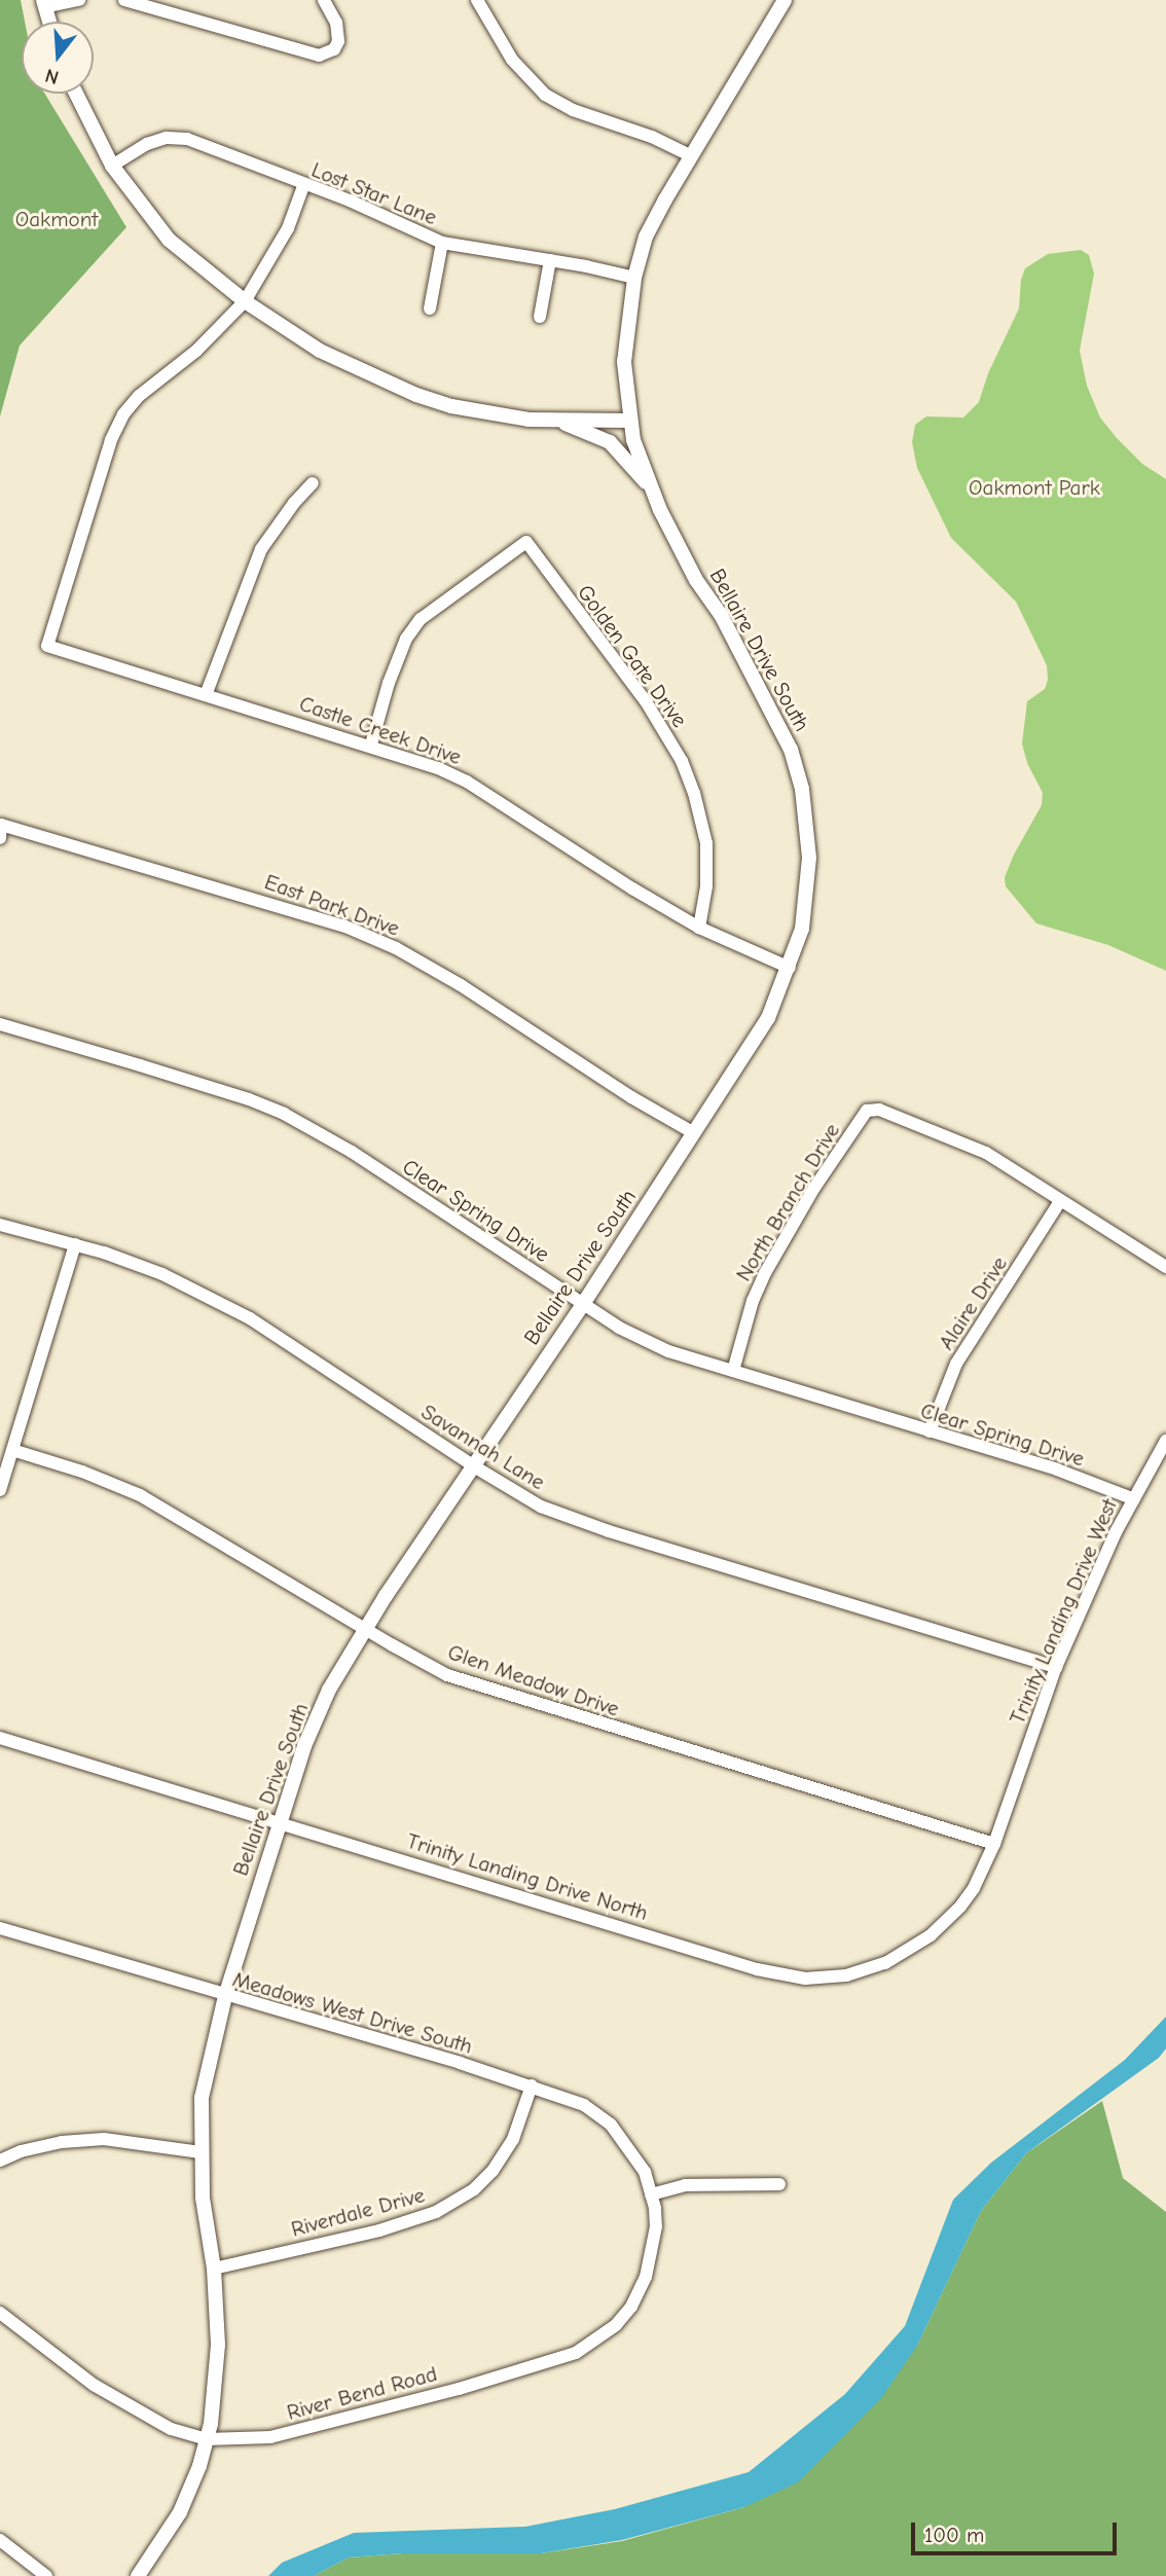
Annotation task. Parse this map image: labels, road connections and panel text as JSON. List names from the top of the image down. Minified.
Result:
{"streets":{"street":["Lost Star Lane","Bellaire Drive South","Golden Gate Drive","Castle Creek Drive","East Park Drive","North Branch Drive","Clear Spring Drive","Alaire Drive","Savannah Lane","Trinity Landing Drive West","Glen Meadow Drive","Trinity Landing Drive North","Meadows West Drive South","Riverdale Drive","River Bend Road"]},"crossings":[["Lost Star Lane","Bellaire Drive South"],["Bellaire Drive South","Castle Creek Drive"],["Bellaire Drive South","East Park Drive"],["Bellaire Drive South","Clear Spring Drive"],["Bellaire Drive South","Savannah Lane"],["Bellaire Drive South","Glen Meadow Drive"],["Bellaire Drive South","Trinity Landing Drive North"],["Bellaire Drive South","Meadows West Drive South"],["Bellaire Drive South","Riverdale Drive"],["Bellaire Drive South","River Bend Road"],["Golden Gate Drive","Castle Creek Drive"],["North Branch Drive","Clear Spring Drive"],["North Branch Drive","Alaire Drive"],["Clear Spring Drive","Alaire Drive"],["Clear Spring Drive","Trinity Landing Drive West"],["Savannah Lane","Trinity Landing Drive West"],["Trinity Landing Drive West","Glen Meadow Drive"],["Trinity Landing Drive West","Trinity Landing Drive North"],["Glen Meadow Drive","Trinity Landing Drive North"],["Meadows West Drive South","Riverdale Drive"],["Meadows West Drive South","River Bend Road"]],"parks":["Oakmont","Oakmont Park"],"scale_bar":"100 m","north":"bottom"}
